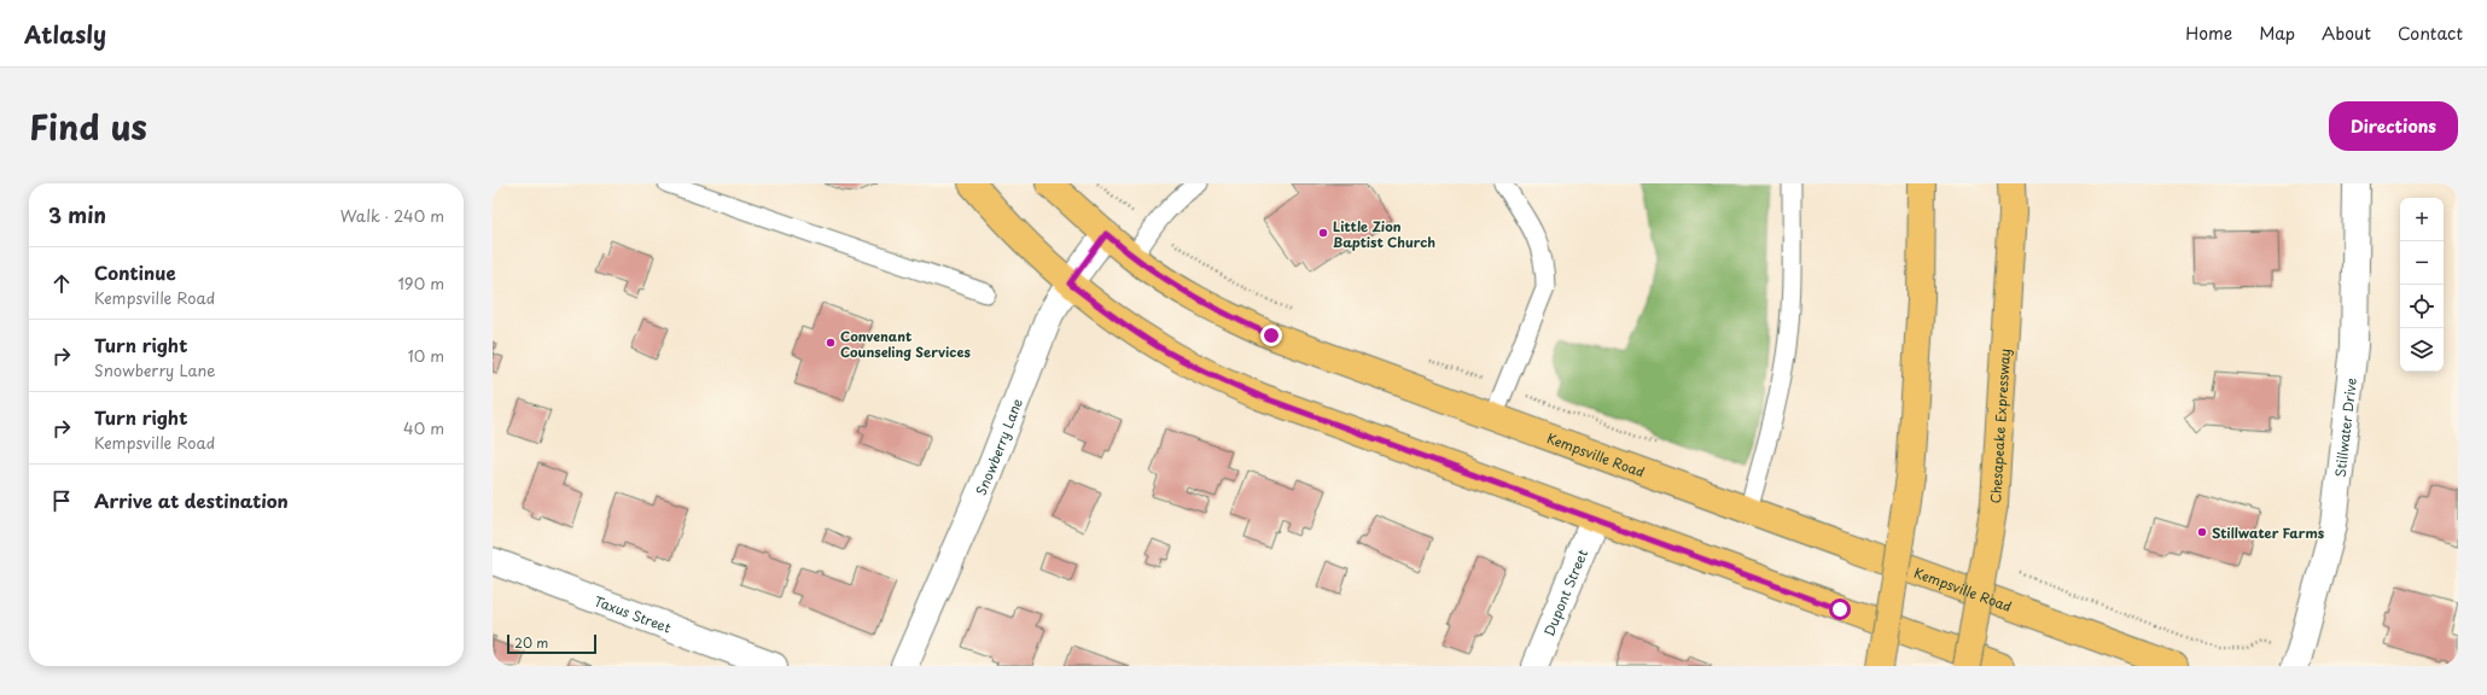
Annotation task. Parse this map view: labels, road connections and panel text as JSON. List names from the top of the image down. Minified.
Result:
{"streets":{"main road":["Chesapeake Expressway","Kempsville Road"],"street":["Stillwater Drive","Snowberry Lane","Dupont Street","Taxus Street"]},"crossings":[["Snowberry Lane","Kempsville Road"]],"places":["Little Zion Baptist Church","Convenant Counseling Services","Stillwater Farms"],"scale_bar":"20 m","page":{"header":"Atlasly","nav":["Home","Map","About","Contact"],"title":"Find us","buttons":"Directions","heading":["3 min","Walk · 240 m"],"map_buttons":["+","−"],"list":[["Continue","Kempsville Road","190 m"],["Turn right","Snowberry Lane","10 m"],["Turn right","Kempsville Road","40 m"],"Arrive at destination"],"scale":"20 m"}}
